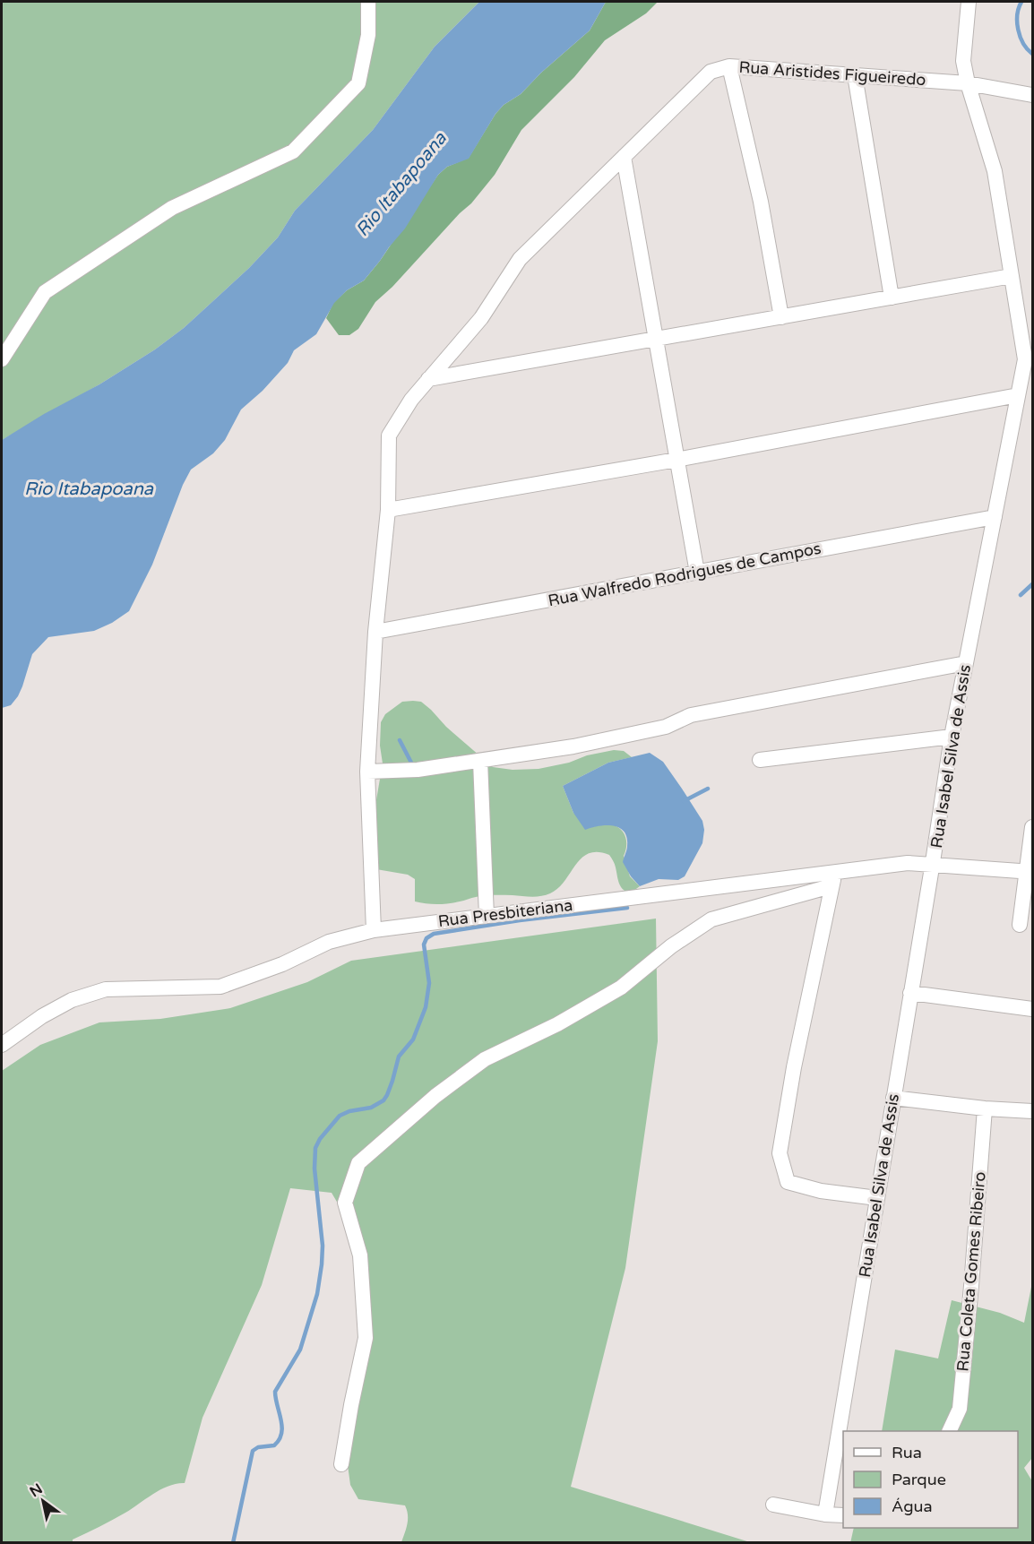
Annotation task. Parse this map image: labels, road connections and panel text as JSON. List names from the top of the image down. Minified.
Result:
{"streets":{"street":["Rua Aristides Figueiredo","Rua Walfredo Rodrigues de Campos","Rua Isabel Silva de Assis","Rua Presbiteriana","Rua Coleta Gomes Ribeiro"]},"crossings":[["Rua Aristides Figueiredo","Rua Walfredo Rodrigues de Campos"],["Rua Aristides Figueiredo","Rua Isabel Silva de Assis"],["Rua Aristides Figueiredo","Rua Presbiteriana"],["Rua Walfredo Rodrigues de Campos","Rua Isabel Silva de Assis"],["Rua Isabel Silva de Assis","Rua Presbiteriana"]],"water":["Rio Itabapoana"],"legend":["Rua","Parque","Água"],"north":"top left"}
